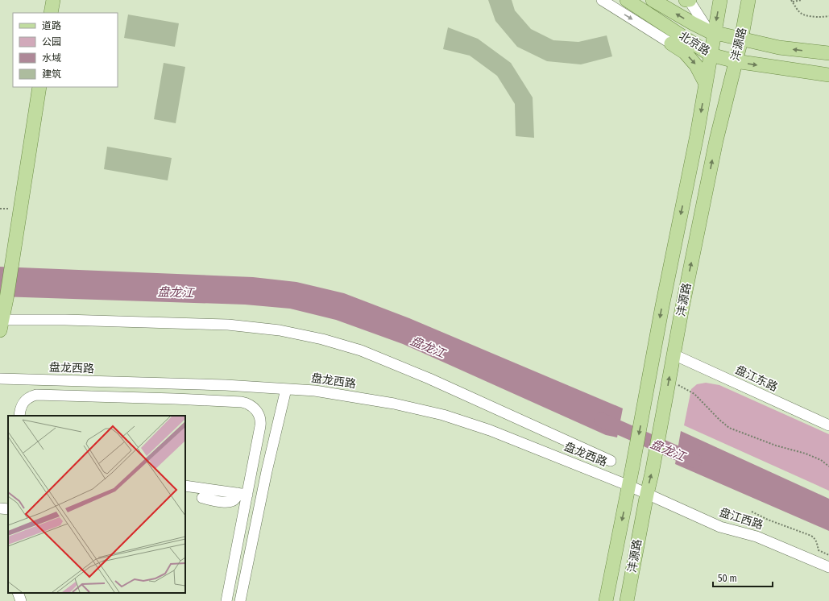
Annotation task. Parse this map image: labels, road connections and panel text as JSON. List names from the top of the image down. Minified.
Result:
{"streets":{"main road":["北京路","沣源路"],"street":["盘龙西路","盘江东路","盘江西路"]},"crossings":[["北京路","沣源路"],["沣源路","盘龙西路"],["沣源路","盘江东路"],["沣源路","盘江西路"],["盘龙西路","盘江西路"]],"water":["盘龙江"],"legend":["道路","公园","水域","建筑"],"scale_bar":"50 m"}
